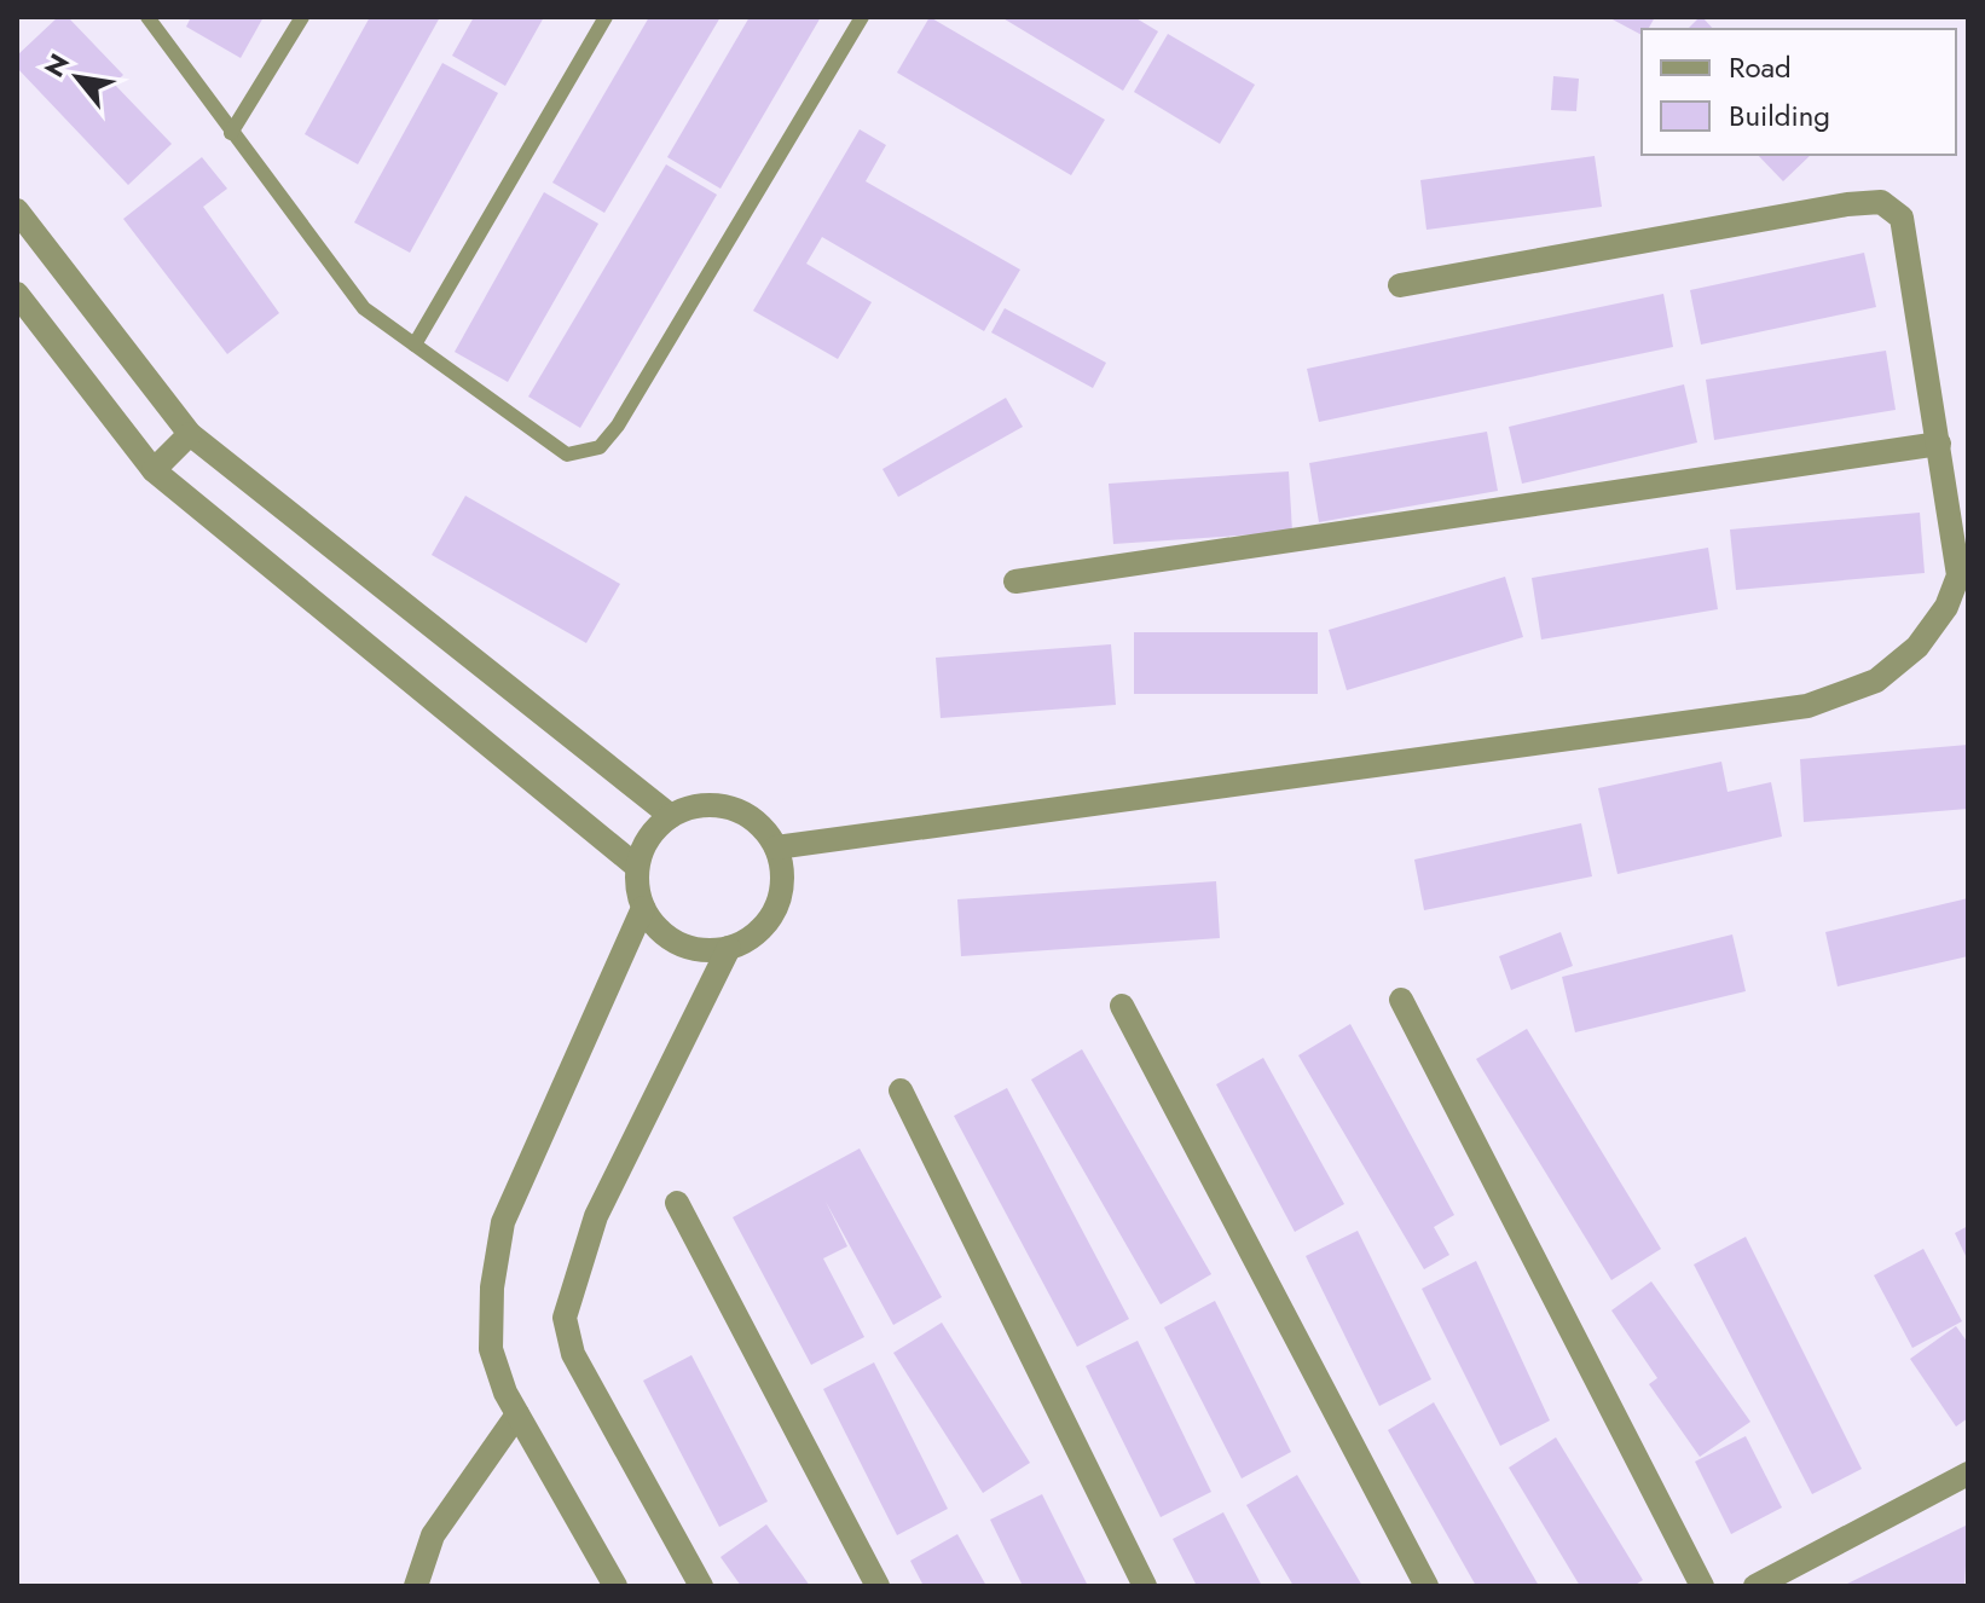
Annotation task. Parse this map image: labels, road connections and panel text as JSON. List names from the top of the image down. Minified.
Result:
{"legend":["Road","Building"],"north":"top left"}
